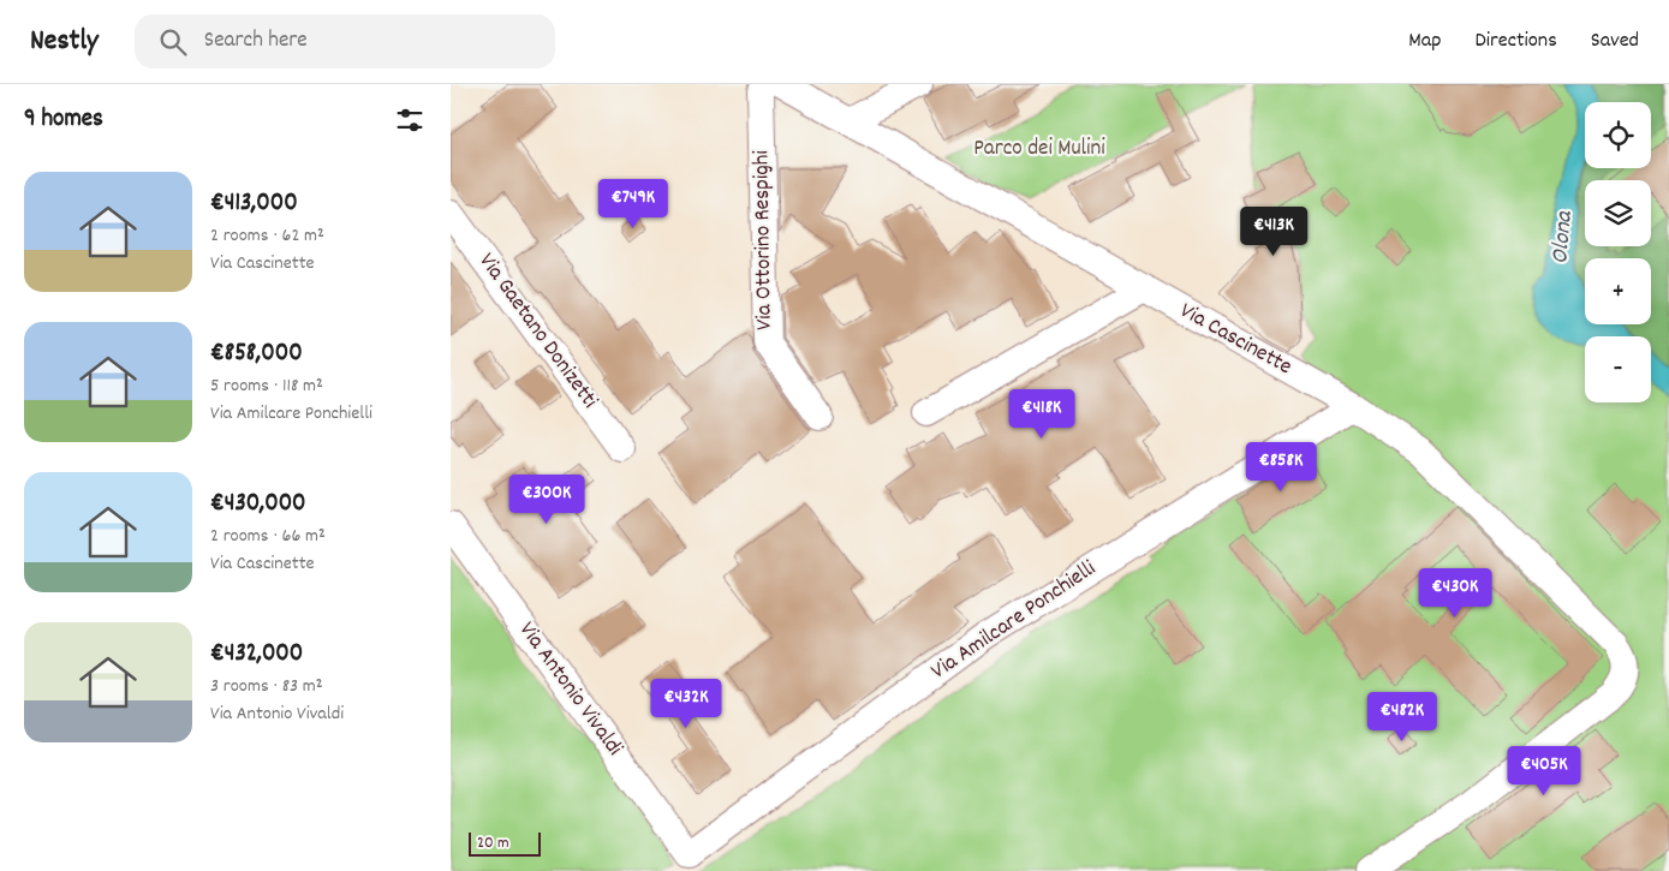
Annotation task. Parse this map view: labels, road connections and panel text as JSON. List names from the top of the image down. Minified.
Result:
{"streets":{"street":["Via Ottorino Respighi","Via Gaetano Donizetti","Via Cascinette","Via Amilcare Ponchielli","Via Antonio Vivaldi"]},"crossings":[["Via Cascinette","Via Amilcare Ponchielli"],["Via Amilcare Ponchielli","Via Antonio Vivaldi"]],"water":["Olona"],"parks":["Parco dei Mulini"],"scale_bar":"20 m","page":{"header":"Nestly","search":"Search here","nav":["Map","Directions","Saved"],"heading":"9 homes","map_buttons":["+","−"],"list":[{"name":"€413,000","note":"2 rooms · 62 m² · Via Cascinette"},{"name":"€858,000","note":"5 rooms · 118 m² · Via Amilcare Ponchielli"},{"name":"€430,000","note":"2 rooms · 66 m² · Via Cascinette"},{"name":"€432,000","note":"3 rooms · 83 m² · Via Antonio Vivaldi"}],"price":["€749K","€413K","€418K","€858K","€300K","€430K","€432K","€482K","€405K"],"scale":"20 m"}}
